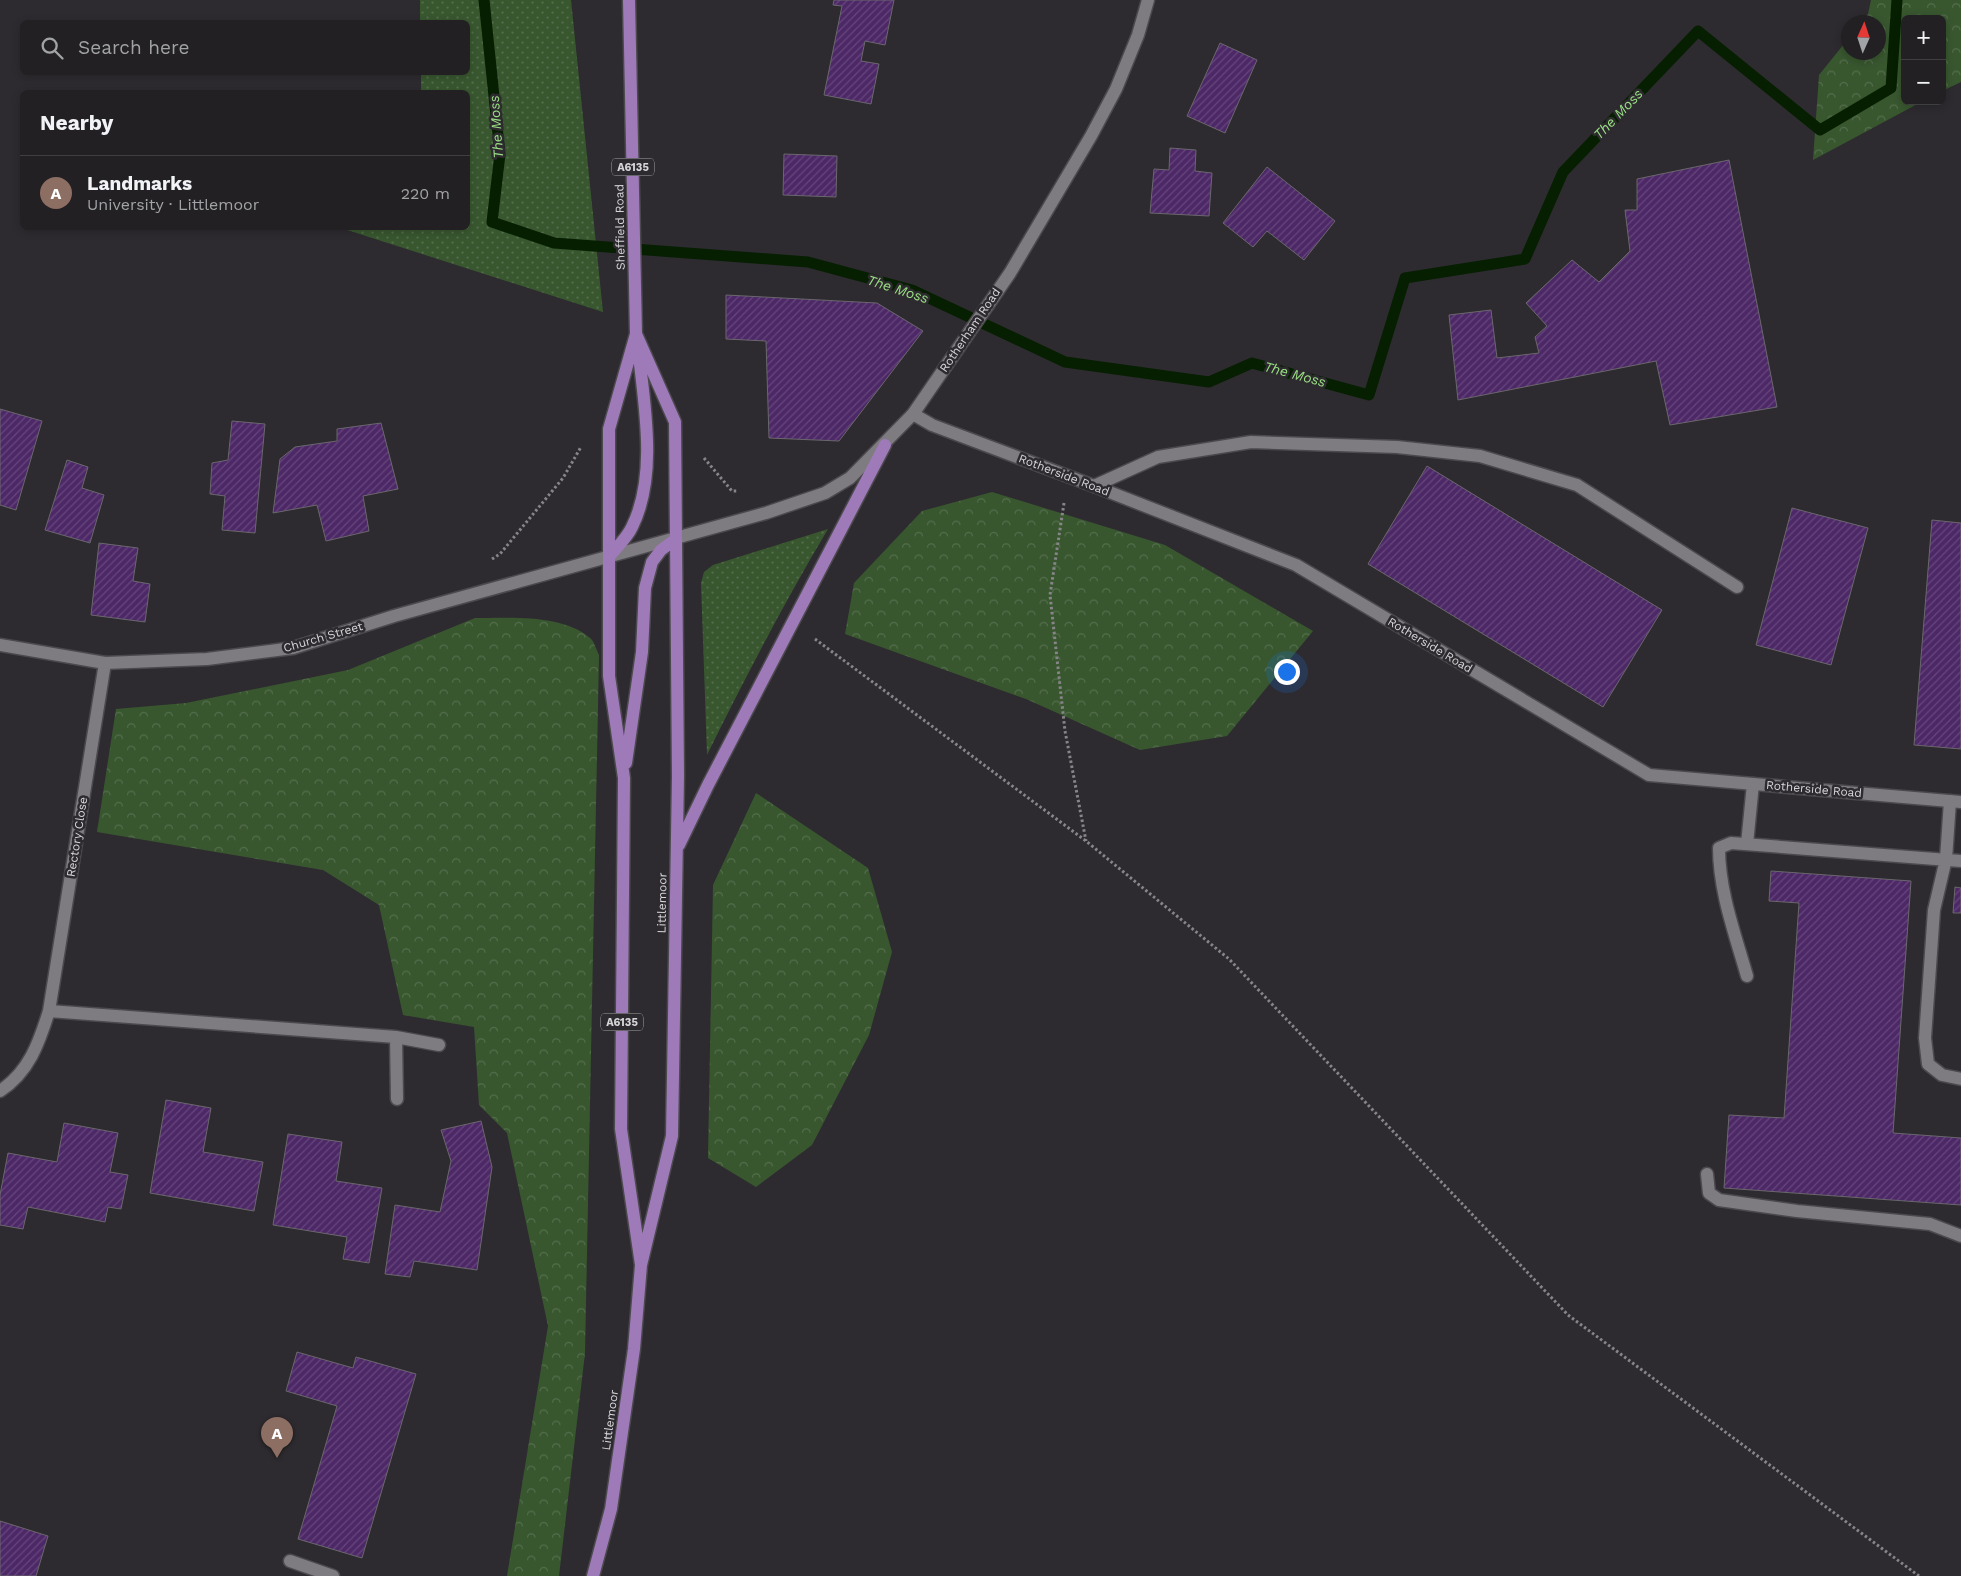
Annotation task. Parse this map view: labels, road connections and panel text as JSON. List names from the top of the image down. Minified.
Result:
{"streets":{"main road":["A6135","Sheffield Road","Littlemoor"],"street":["Rotherham Road","Rotherside Road","Church Street","Rectory Close"]},"crossings":[["A6135","Sheffield Road"],["A6135","Rotherham Road"],["A6135","Church Street"],["A6135","Littlemoor"],["Sheffield Road","Rotherham Road"],["Sheffield Road","Church Street"],["Sheffield Road","Littlemoor"],["Rotherham Road","Rotherside Road"],["Rotherham Road","Church Street"],["Rotherham Road","Littlemoor"],["Church Street","Rectory Close"],["Church Street","Littlemoor"]],"water":["The Moss"],"north":"top","page":{"map_buttons":["+","−"],"search":"Search here","heading":"Nearby","list":[{"mark":"A","name":"Landmarks","note":"University · Littlemoor","value":"220 m"}],"pins":"A"}}
